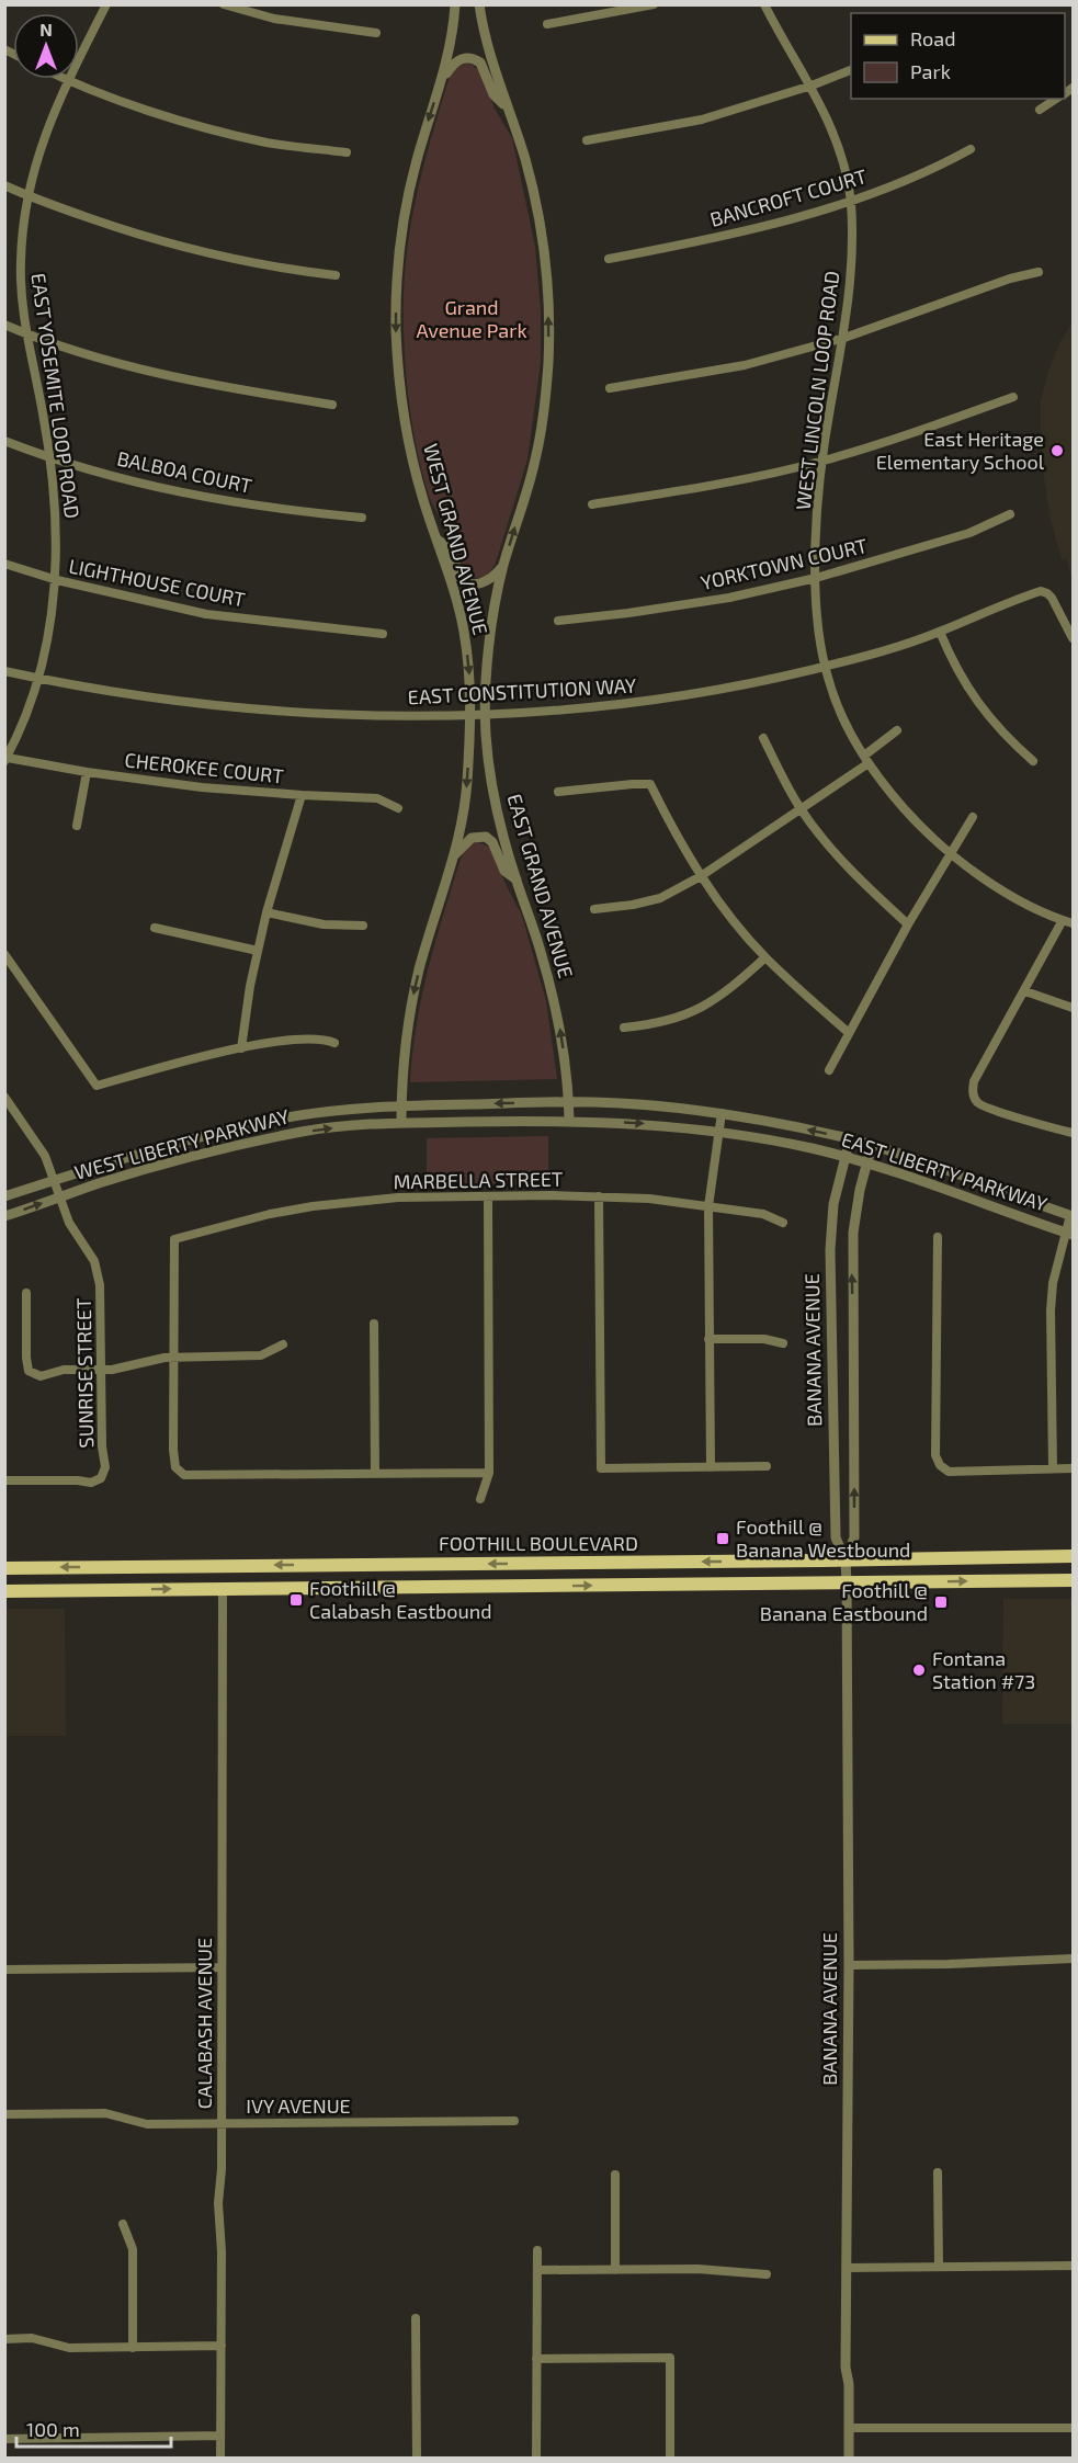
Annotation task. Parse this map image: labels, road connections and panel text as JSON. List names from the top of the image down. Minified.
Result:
{"streets":{"main road":["FOOTHILL BOULEVARD"],"street":["BANCROFT COURT","WEST LINCOLN LOOP ROAD","EAST YOSEMITE LOOP ROAD","BALBOA COURT","WEST GRAND AVENUE","YORKTOWN COURT","LIGHTHOUSE COURT","EAST CONSTITUTION WAY","CHEROKEE COURT","EAST GRAND AVENUE","WEST LIBERTY PARKWAY","EAST LIBERTY PARKWAY","MARBELLA STREET","BANANA AVENUE","SUNRISE STREET","CALABASH AVENUE","IVY AVENUE"]},"crossings":[["BANCROFT COURT","WEST LINCOLN LOOP ROAD"],["WEST LINCOLN LOOP ROAD","YORKTOWN COURT"],["WEST LINCOLN LOOP ROAD","EAST CONSTITUTION WAY"],["EAST YOSEMITE LOOP ROAD","BALBOA COURT"],["EAST YOSEMITE LOOP ROAD","LIGHTHOUSE COURT"],["EAST YOSEMITE LOOP ROAD","EAST CONSTITUTION WAY"],["EAST YOSEMITE LOOP ROAD","CHEROKEE COURT"],["WEST GRAND AVENUE","EAST CONSTITUTION WAY"],["WEST GRAND AVENUE","WEST LIBERTY PARKWAY"],["EAST CONSTITUTION WAY","EAST GRAND AVENUE"],["EAST GRAND AVENUE","WEST LIBERTY PARKWAY"],["EAST GRAND AVENUE","EAST LIBERTY PARKWAY"],["WEST LIBERTY PARKWAY","EAST LIBERTY PARKWAY"],["WEST LIBERTY PARKWAY","SUNRISE STREET"],["EAST LIBERTY PARKWAY","BANANA AVENUE"],["BANANA AVENUE","FOOTHILL BOULEVARD"],["FOOTHILL BOULEVARD","CALABASH AVENUE"],["CALABASH AVENUE","IVY AVENUE"]],"one_way":["WEST GRAND AVENUE","EAST GRAND AVENUE"],"parks":["Grand Avenue Park"],"places":{"other":["East Heritage Elementary School","Fontana Station #73"],"transit":["Foothill @ Banana Westbound","Foothill @ Calabash Eastbound","Foothill @ Banana Eastbound"]},"legend":["Road","Park"],"scale_bar":"100 m","north":"top"}
